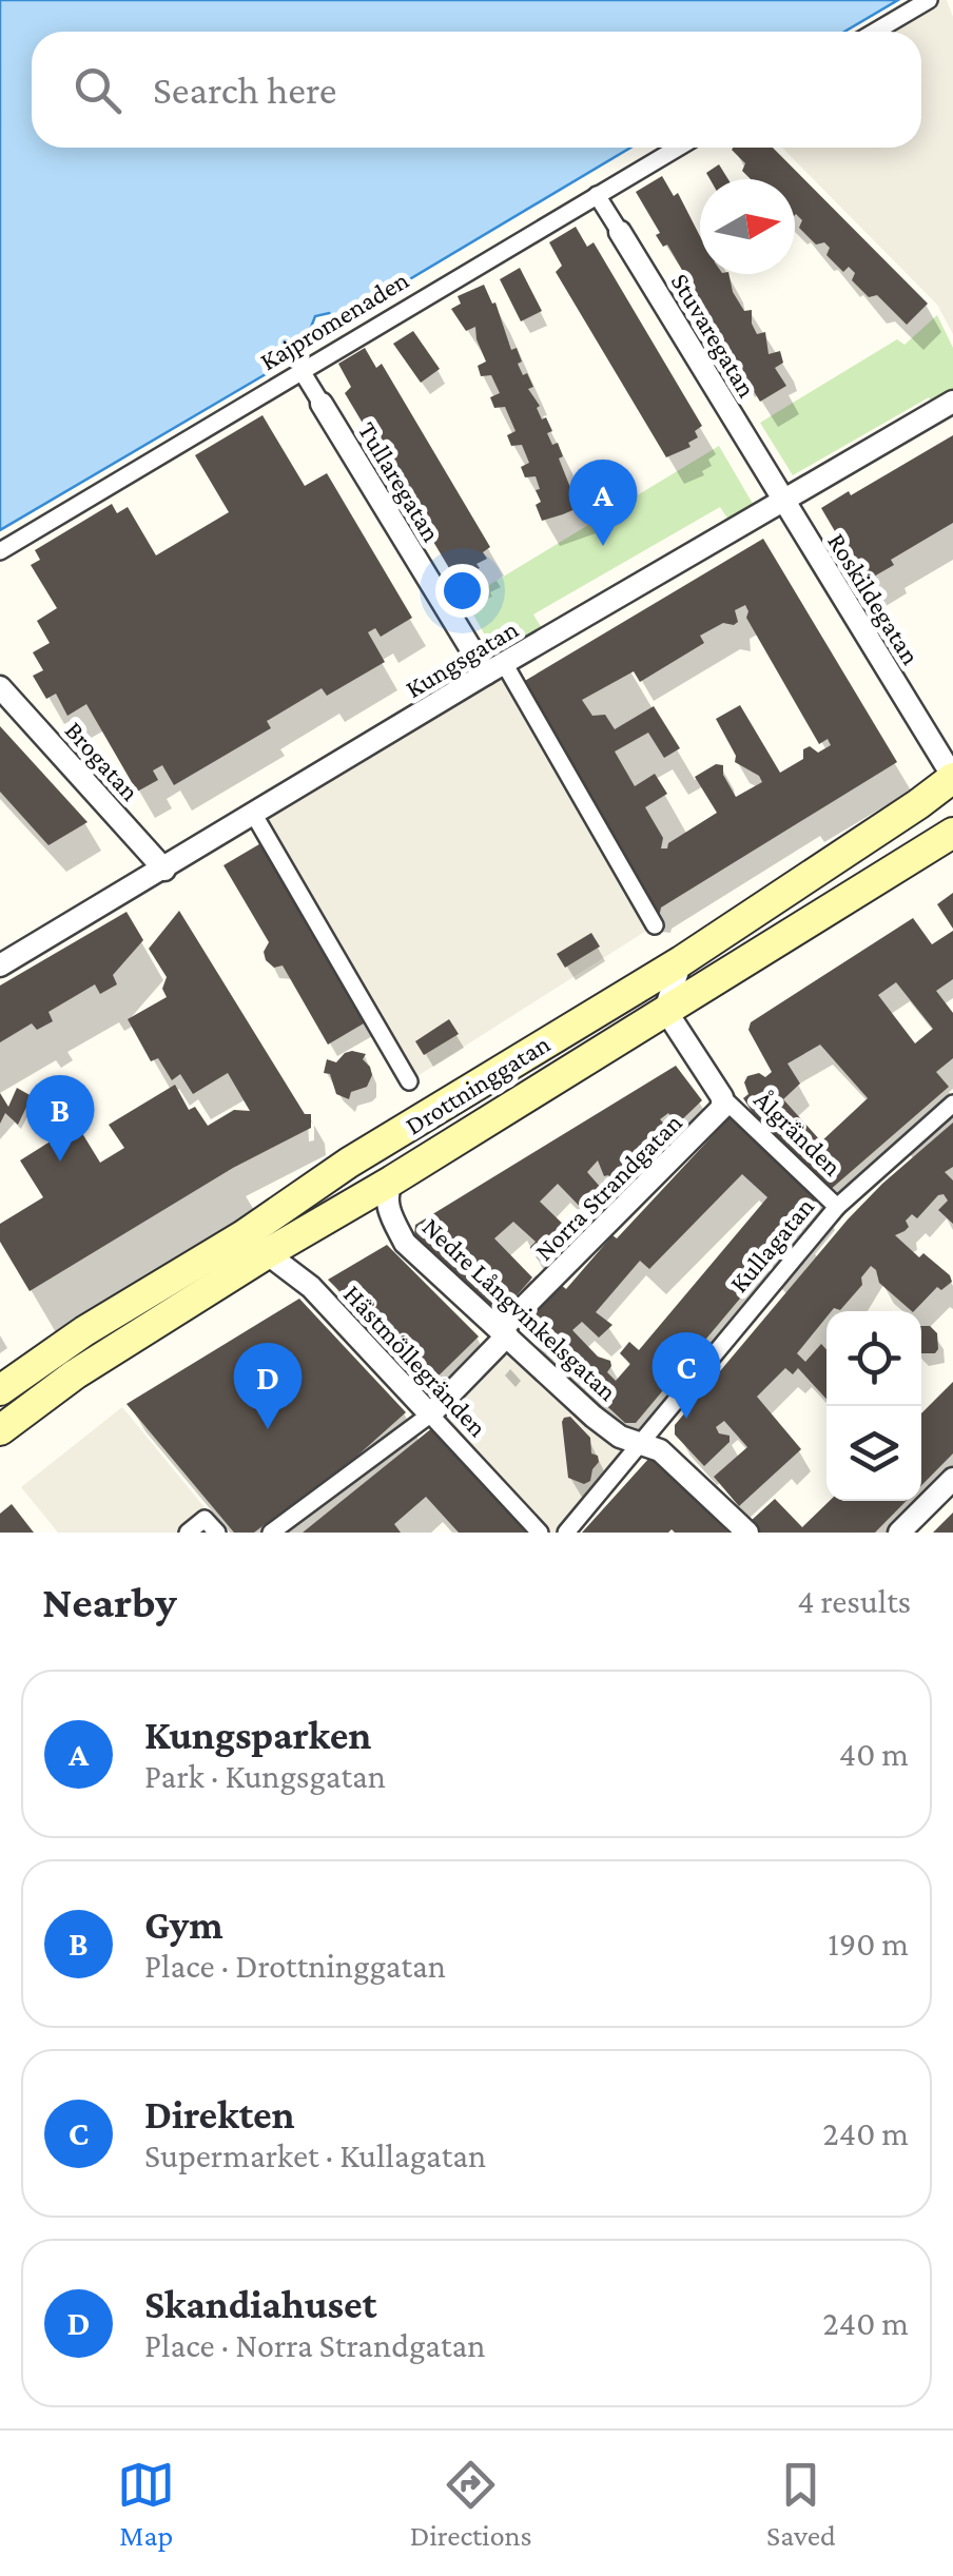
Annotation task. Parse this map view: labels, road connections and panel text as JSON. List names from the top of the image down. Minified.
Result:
{"streets":{"main road":["Drottninggatan"],"street":["Kajpromenaden","Stuvaregatan","Tullaregatan","Roskildegatan","Kungsgatan","Brogatan","Ålgränden","Norra Strandgatan","Kullagatan","Nedre Långvinkelsgatan","Hästmöllegränden"]},"crossings":[["Kajpromenaden","Stuvaregatan"],["Kajpromenaden","Tullaregatan"],["Stuvaregatan","Roskildegatan"],["Stuvaregatan","Kungsgatan"],["Tullaregatan","Kungsgatan"],["Roskildegatan","Kungsgatan"],["Roskildegatan","Drottninggatan"],["Kungsgatan","Brogatan"],["Drottninggatan","Nedre Långvinkelsgatan"],["Drottninggatan","Hästmöllegränden"],["Ålgränden","Norra Strandgatan"],["Ålgränden","Kullagatan"],["Norra Strandgatan","Nedre Långvinkelsgatan"],["Norra Strandgatan","Hästmöllegränden"],["Kullagatan","Nedre Långvinkelsgatan"]],"north":"right","page":{"search":"Search here","pins":["A","B","C","D"],"heading":["Nearby","4 results"],"list":[{"mark":"A","name":"Kungsparken","note":"Park · Kungsgatan","value":"40 m"},{"mark":"B","name":"Gym","note":"Place · Drottninggatan","value":"190 m"},{"mark":"C","name":"Direkten","note":"Supermarket · Kullagatan","value":"240 m"},{"mark":"D","name":"Skandiahuset","note":"Place · Norra Strandgatan","value":"240 m"}],"nav":["Map","Directions","Saved"]}}
